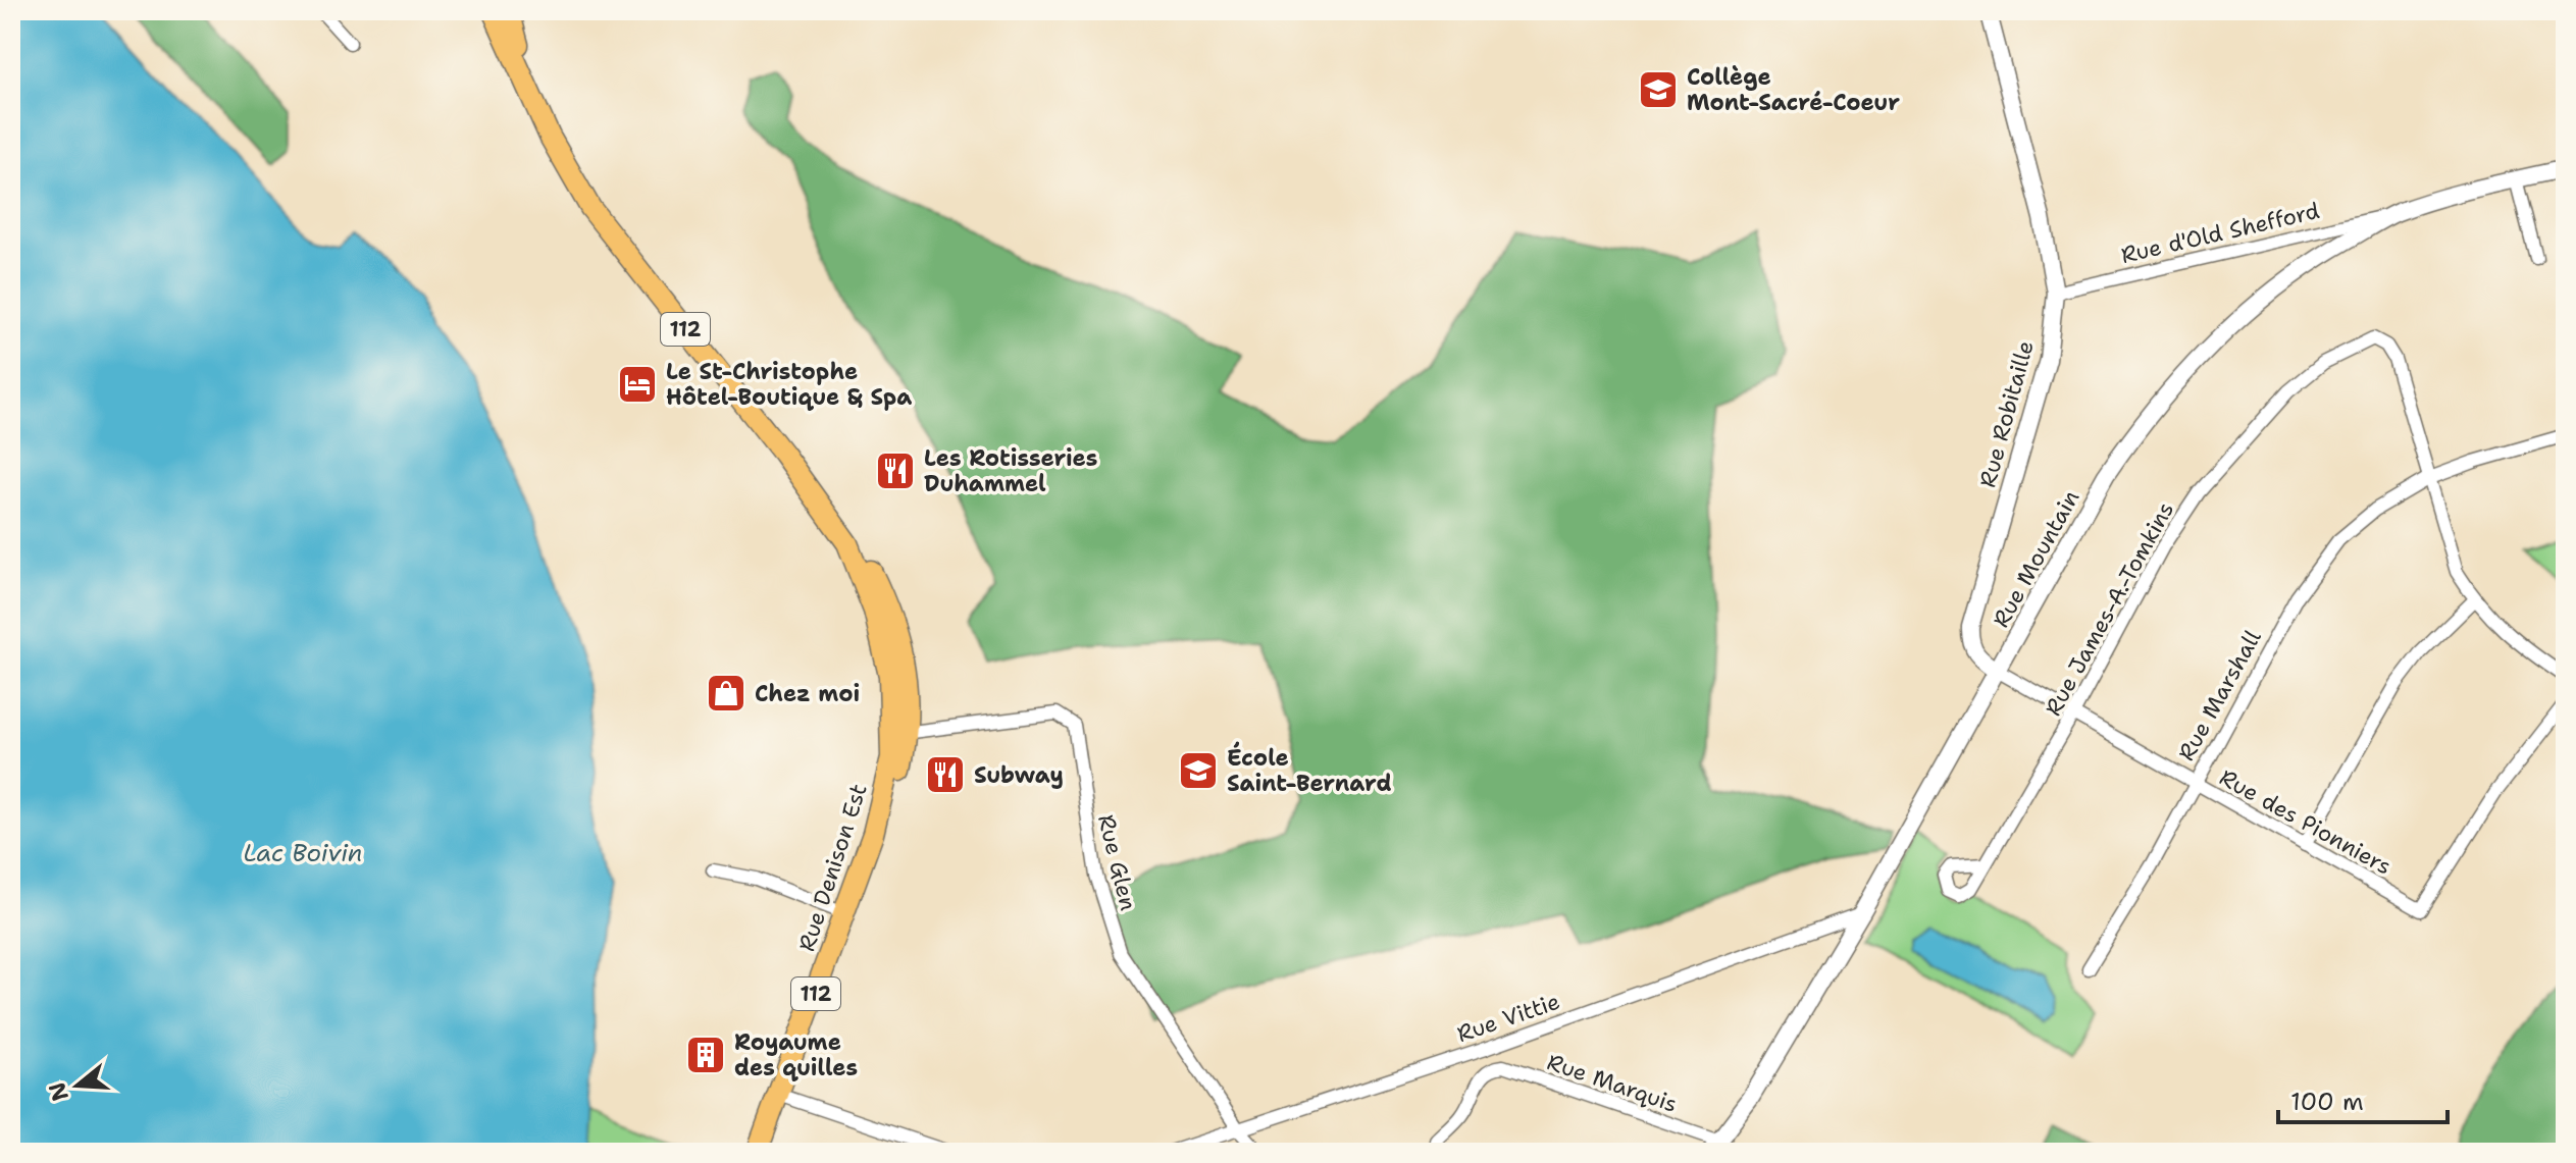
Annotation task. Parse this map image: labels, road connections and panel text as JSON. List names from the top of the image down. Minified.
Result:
{"streets":{"main road":["112","Rue Denison Est"],"street":["Rue d'Old Shefford","Rue Robitaille","Rue Mountain","Rue James-A.-Tomkins","Rue Marshall","Rue des Pionniers","Rue Glen","Rue Vittie","Rue Marquis"]},"crossings":[["Rue d'Old Shefford","Rue Robitaille"],["Rue d'Old Shefford","Rue Mountain"],["112","Rue Denison Est"],["Rue Robitaille","Rue Mountain"],["Rue Robitaille","Rue des Pionniers"],["Rue Mountain","Rue des Pionniers"],["Rue Mountain","Rue Vittie"],["Rue Mountain","Rue Marquis"],["Rue James-A.-Tomkins","Rue Marshall"],["Rue James-A.-Tomkins","Rue des Pionniers"],["Rue Marshall","Rue des Pionniers"],["Rue Glen","Rue Denison Est"],["Rue Glen","Rue Vittie"]],"water":["Lac Boivin"],"places":{"school or university":["Collège Mont-Sacré-Coeur","École Saint-Bernard"],"hotel":["Le St-Christophe Hôtel-Boutique & Spa"],"restaurant":["Les Rotisseries Duhammel","Subway"],"shop":["Chez moi"],"building":["Royaume des quilles"]},"scale_bar":"100 m","north":"left"}
